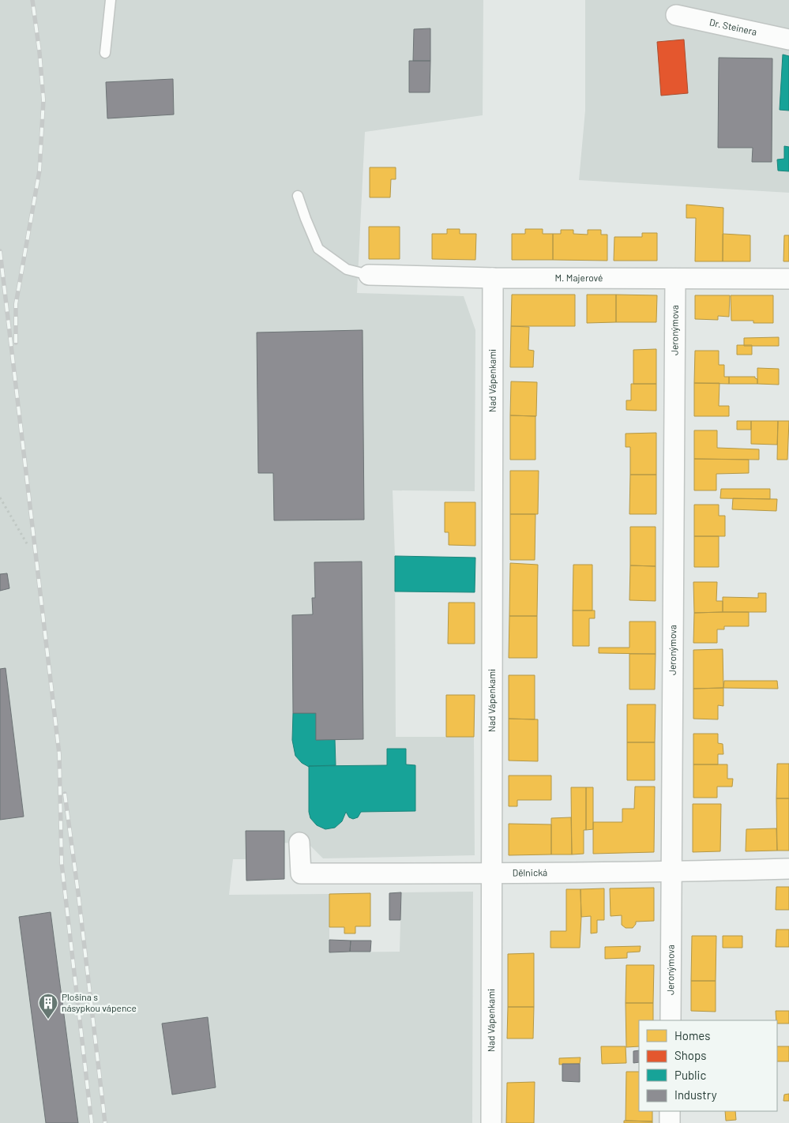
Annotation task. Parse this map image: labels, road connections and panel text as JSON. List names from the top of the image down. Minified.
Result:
{"streets":{"street":["Dr. Steinera","M. Majerové","Jeronýmova","Nad Vápenkami","Dělnická"]},"crossings":[["M. Majerové","Jeronýmova"],["M. Majerové","Nad Vápenkami"],["Jeronýmova","Dělnická"],["Nad Vápenkami","Dělnická"]],"places":{"building":["Plošina s násypkou vápence"]},"legend":["Homes","Shops","Public","Industry"]}
